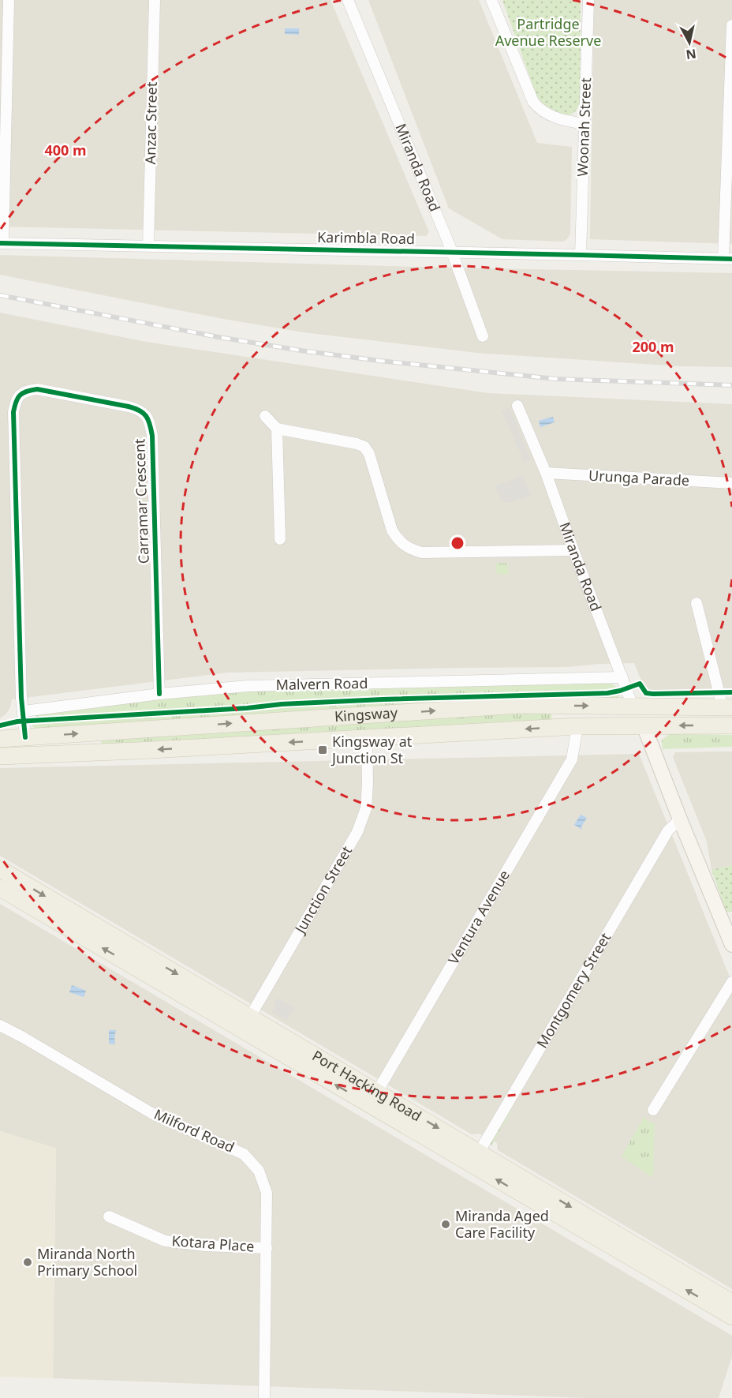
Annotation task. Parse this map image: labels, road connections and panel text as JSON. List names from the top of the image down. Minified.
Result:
{"streets":{"main road":["Miranda Road","Kingsway","Port Hacking Road"],"street":["Anzac Street","Woonah Street","Karimbla Road","Urunga Parade","Carramar Crescent","Malvern Road","Junction Street","Ventura Avenue","Montgomery Street","Milford Road","Kotara Place"]},"crossings":[["Anzac Street","Karimbla Road"],["Woonah Street","Karimbla Road"],["Miranda Road","Karimbla Road"],["Miranda Road","Urunga Parade"],["Miranda Road","Malvern Road"],["Miranda Road","Kingsway"],["Carramar Crescent","Malvern Road"],["Carramar Crescent","Kingsway"],["Kingsway","Junction Street"],["Kingsway","Ventura Avenue"],["Junction Street","Port Hacking Road"],["Ventura Avenue","Port Hacking Road"],["Montgomery Street","Port Hacking Road"],["Milford Road","Kotara Place"]],"parks":["Partridge Avenue Reserve"],"places":{"transit":["Kingsway at Junction St"],"other":["Miranda Aged Care Facility","Miranda North Primary School"]},"north":"bottom","rings":["400 m","200 m"]}
